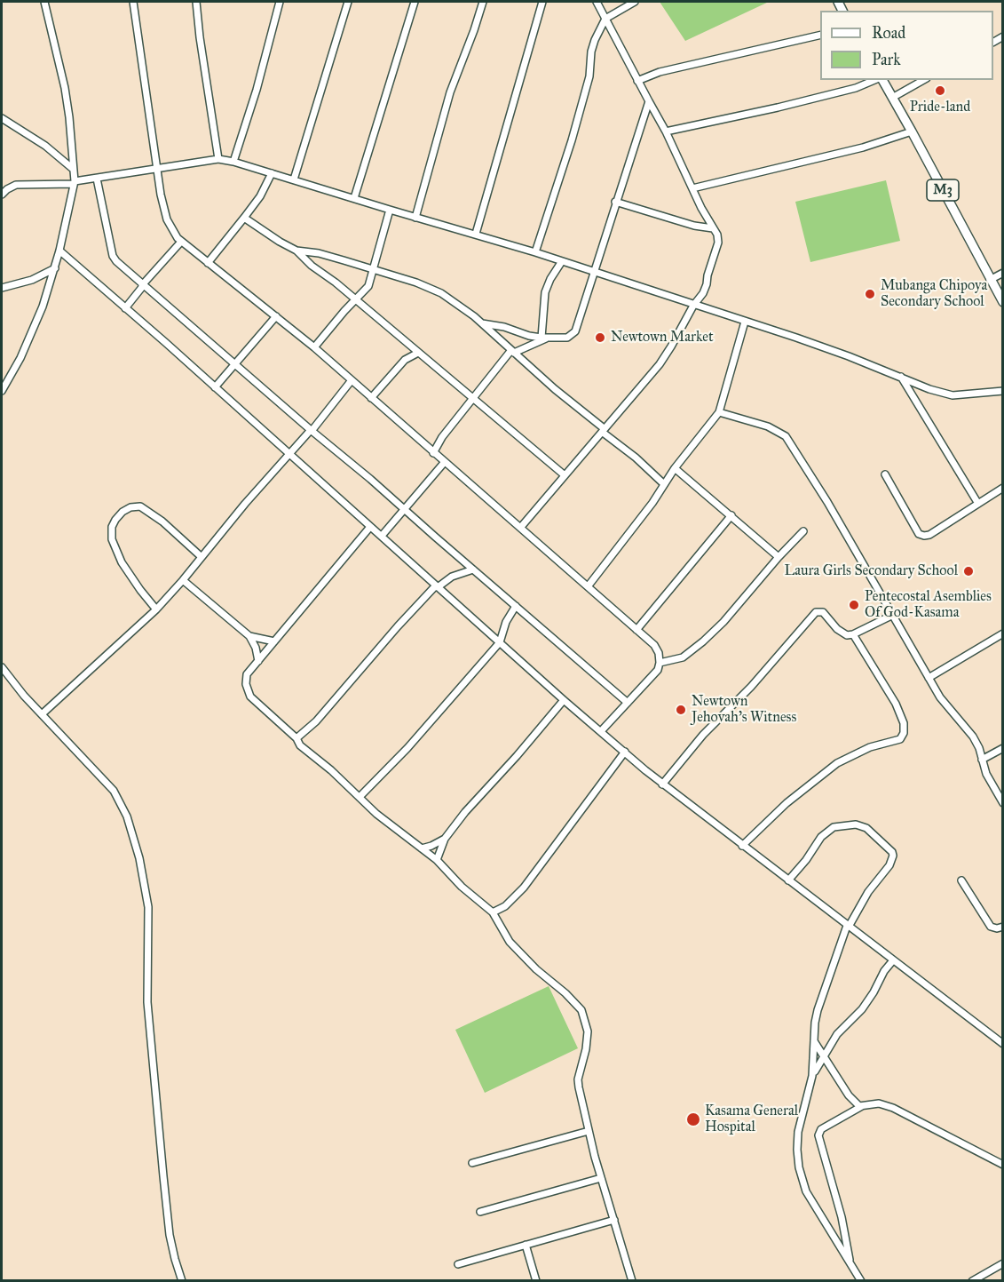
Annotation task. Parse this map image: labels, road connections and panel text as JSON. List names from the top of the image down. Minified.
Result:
{"streets":{"main road":["M3"]},"places":["Pride-land","Mubanga Chipoya Secondary School","Newtown Market","Laura Girls Secondary School","Pentecostal Asemblies Of God-Kasama","Newtown Jehovah's Witness","Kasama General Hospital"],"legend":["Road","Park"]}
